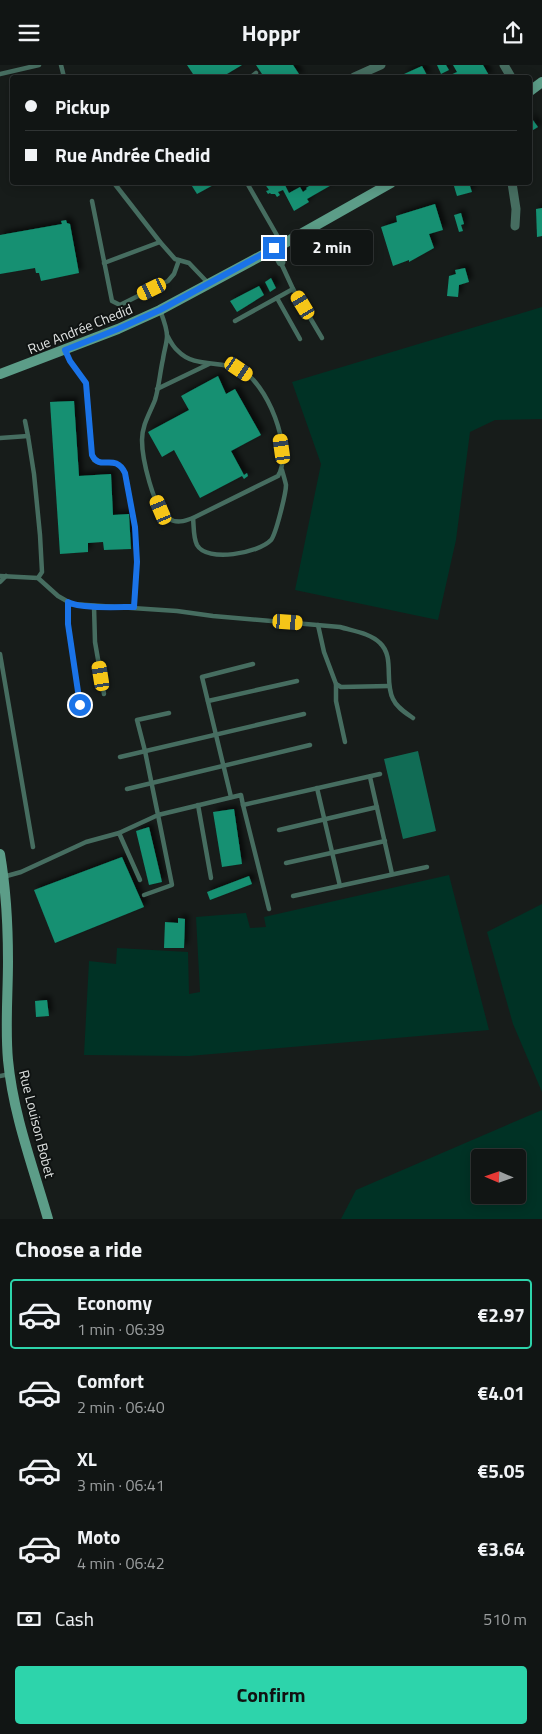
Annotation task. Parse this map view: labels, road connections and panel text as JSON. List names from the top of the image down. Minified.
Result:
{"streets":{"street":["Rue Andrée Chedid","Rue Louison Bobet"]},"north":"left","page":{"header":"Hoppr","banner":["Pickup","Rue Andrée Chedid"],"bubble":"2 min","heading":"Choose a ride","list":[{"name":"Economy","note":"1 min · 06:39","value":"€2.97"},{"name":"Comfort","note":"2 min · 06:40","value":"€4.01"},{"name":"XL","note":"3 min · 06:41","value":"€5.05"},{"name":"Moto","note":"4 min · 06:42","value":"€3.64"}],"pay":["Cash","510 m"],"buttons":"Confirm"}}
